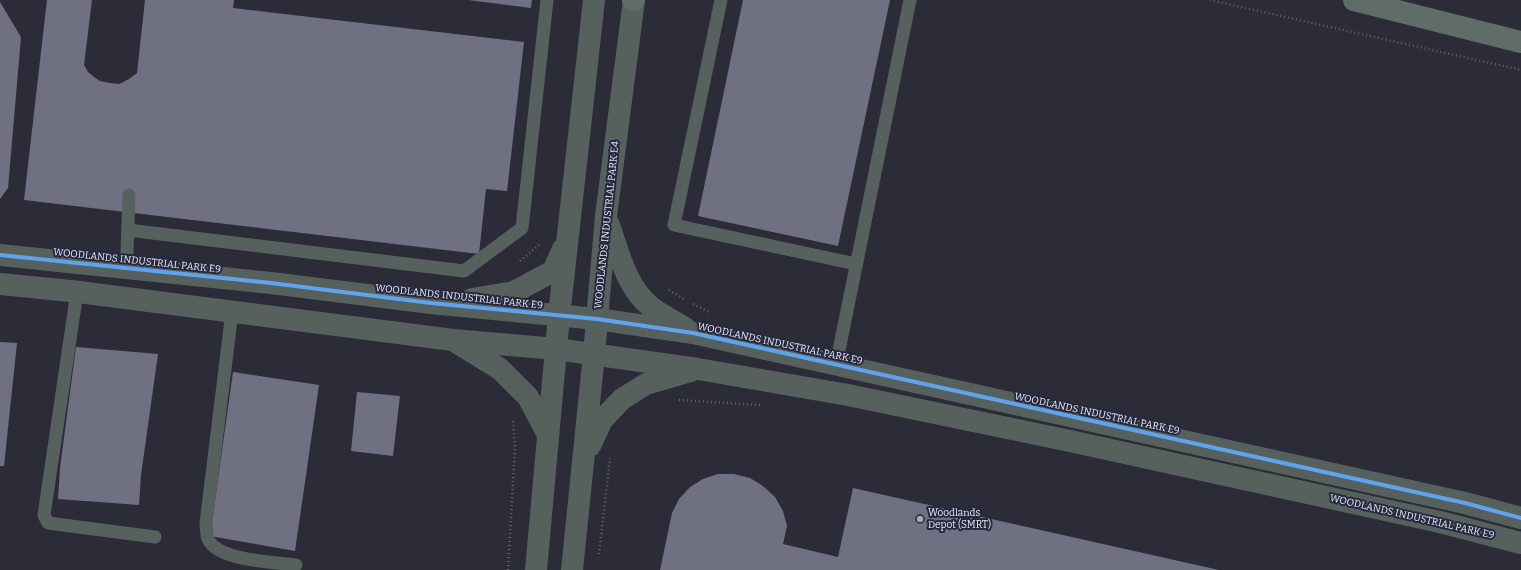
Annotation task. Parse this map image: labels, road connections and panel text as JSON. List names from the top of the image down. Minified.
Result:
{"streets":{"street":["WOODLANDS INDUSTRIAL PARK E4","WOODLANDS INDUSTRIAL PARK E9"]},"crossings":[["WOODLANDS INDUSTRIAL PARK E4","WOODLANDS INDUSTRIAL PARK E9"]],"places":["Woodlands Depot (SMRT)"]}
